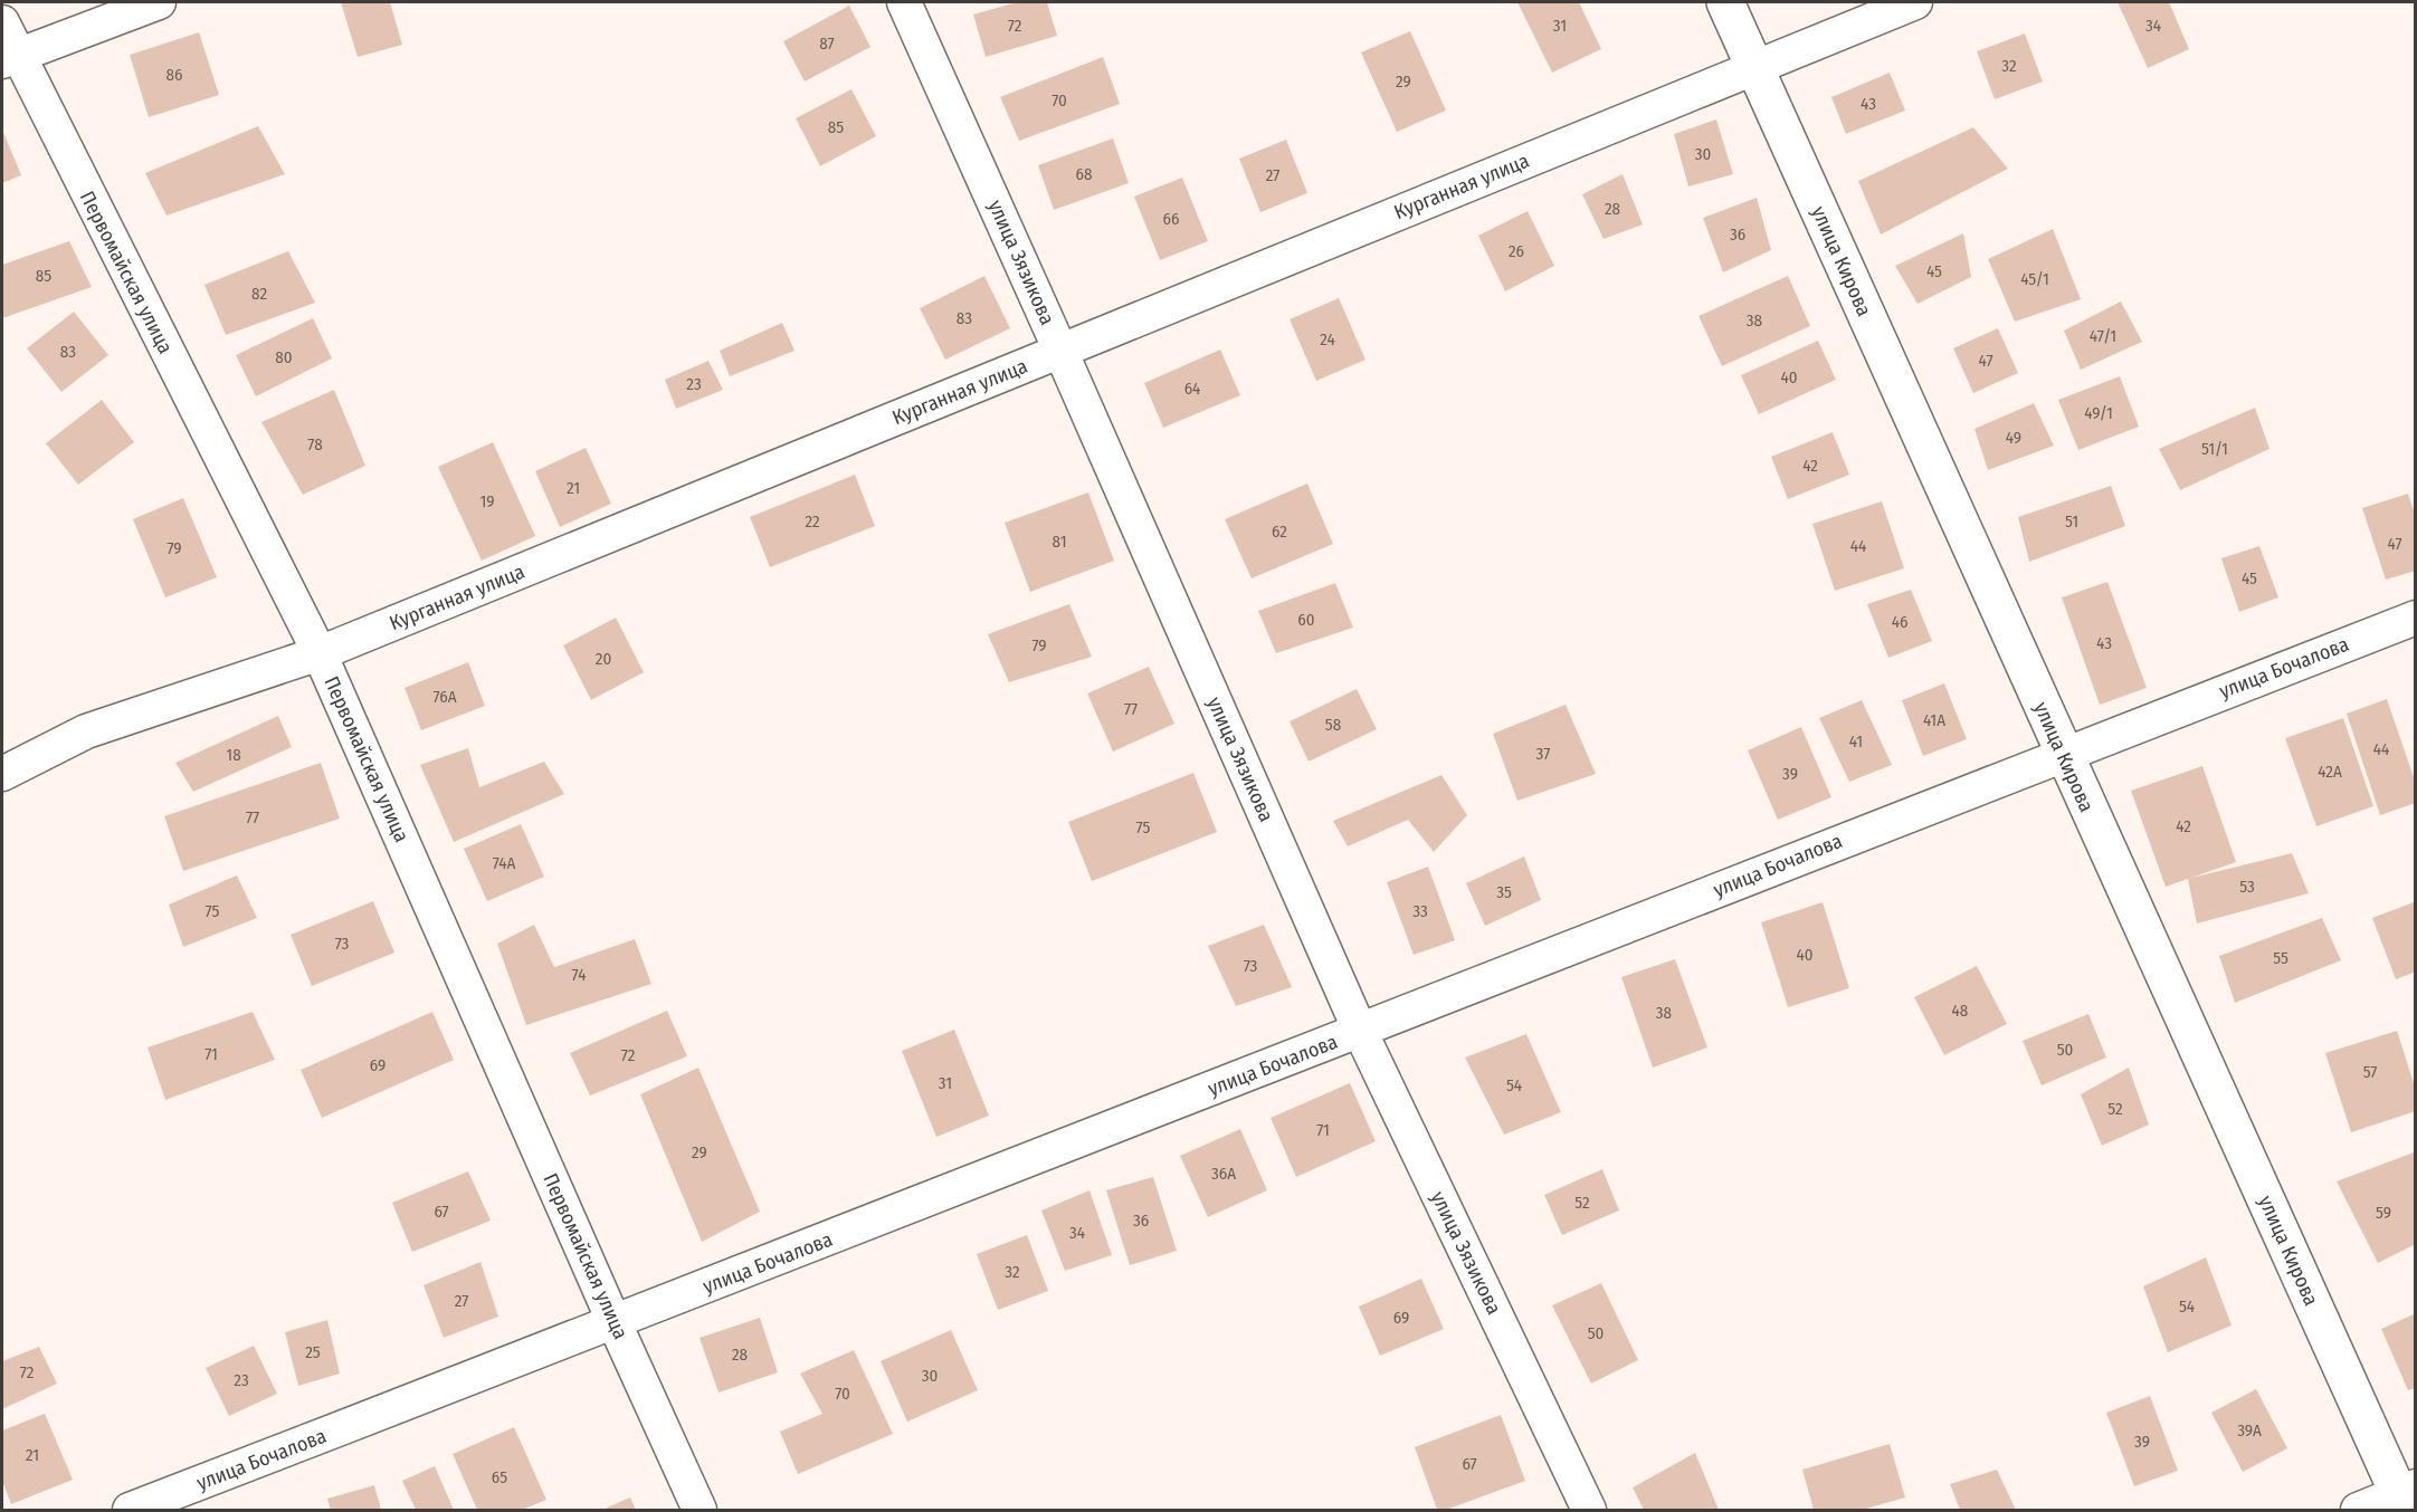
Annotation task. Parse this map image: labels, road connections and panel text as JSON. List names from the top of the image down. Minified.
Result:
{"streets":{"street":["Курганная улица","улица Кирова","улица Зязикова","Первомайская улица","улица Бочалова"]},"crossings":[["Курганная улица","улица Кирова"],["Курганная улица","улица Зязикова"],["Курганная улица","Первомайская улица"],["улица Кирова","улица Бочалова"],["улица Зязикова","улица Бочалова"],["Первомайская улица","улица Бочалова"]],"house_numbers":["72","31","34","87","32","86","29","70","43","85","30","68","27","28","66","36","26","45","85","45/1","82","83","38","47/1","24","83","80","47","40","23","64","49/1","49","78","51/1","42","21","19","22","51","62","81","47","44","79","45","60","46","43","79","20","76А","77","41А","58","41","44","37","18","42А","39","77","42","75","74А","53","35","75","33","73","40","55","73","74","48","38","50","71","72","69","57","31","54","52","71","29","36А","52","67","59","36","34","32","27","54","69","50","25","28","72","30","23","70","39А","39","21","67","65"]}
